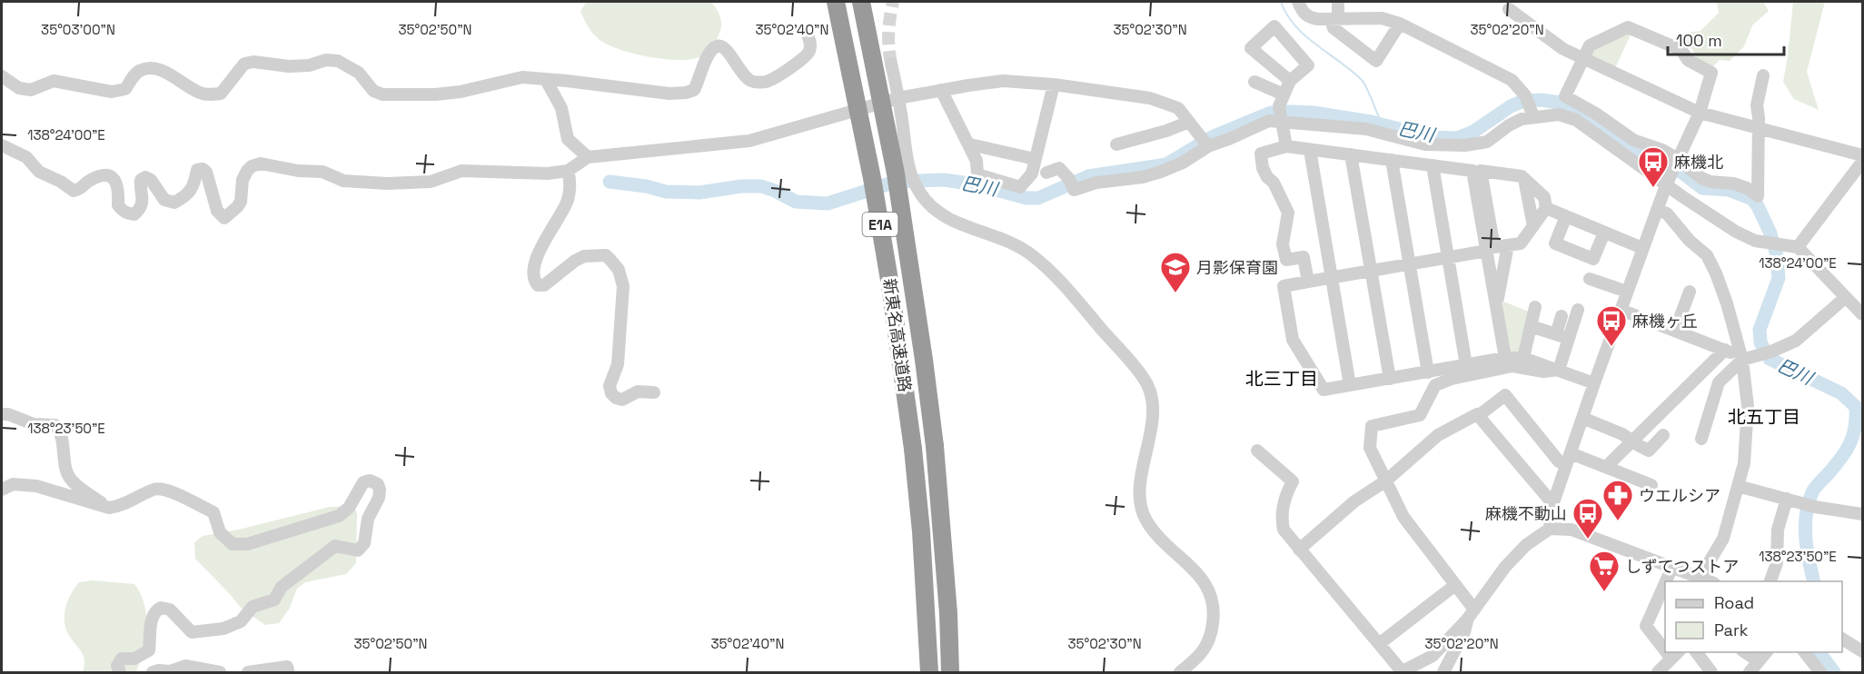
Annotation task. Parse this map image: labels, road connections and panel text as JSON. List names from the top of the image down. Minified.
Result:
{"streets":{"highway":["E1A","新東名高速道路"]},"districts":["北三丁目","北五丁目"],"water":["巴川"],"places":{"bus stop":["麻機北","麻機ヶ丘","麻機不動山"],"school or university":["月影保育園"],"pharmacy":["ウエルシア"],"supermarket":["しずてつストア"]},"legend":["Road","Park"],"scale_bar":"100 m","coordinates":["35°03'00\"N","35°02'50\"N","35°02'40\"N","35°02'30\"N","35°02'20\"N","138°24'00\"E","138°23'50\"E"]}
